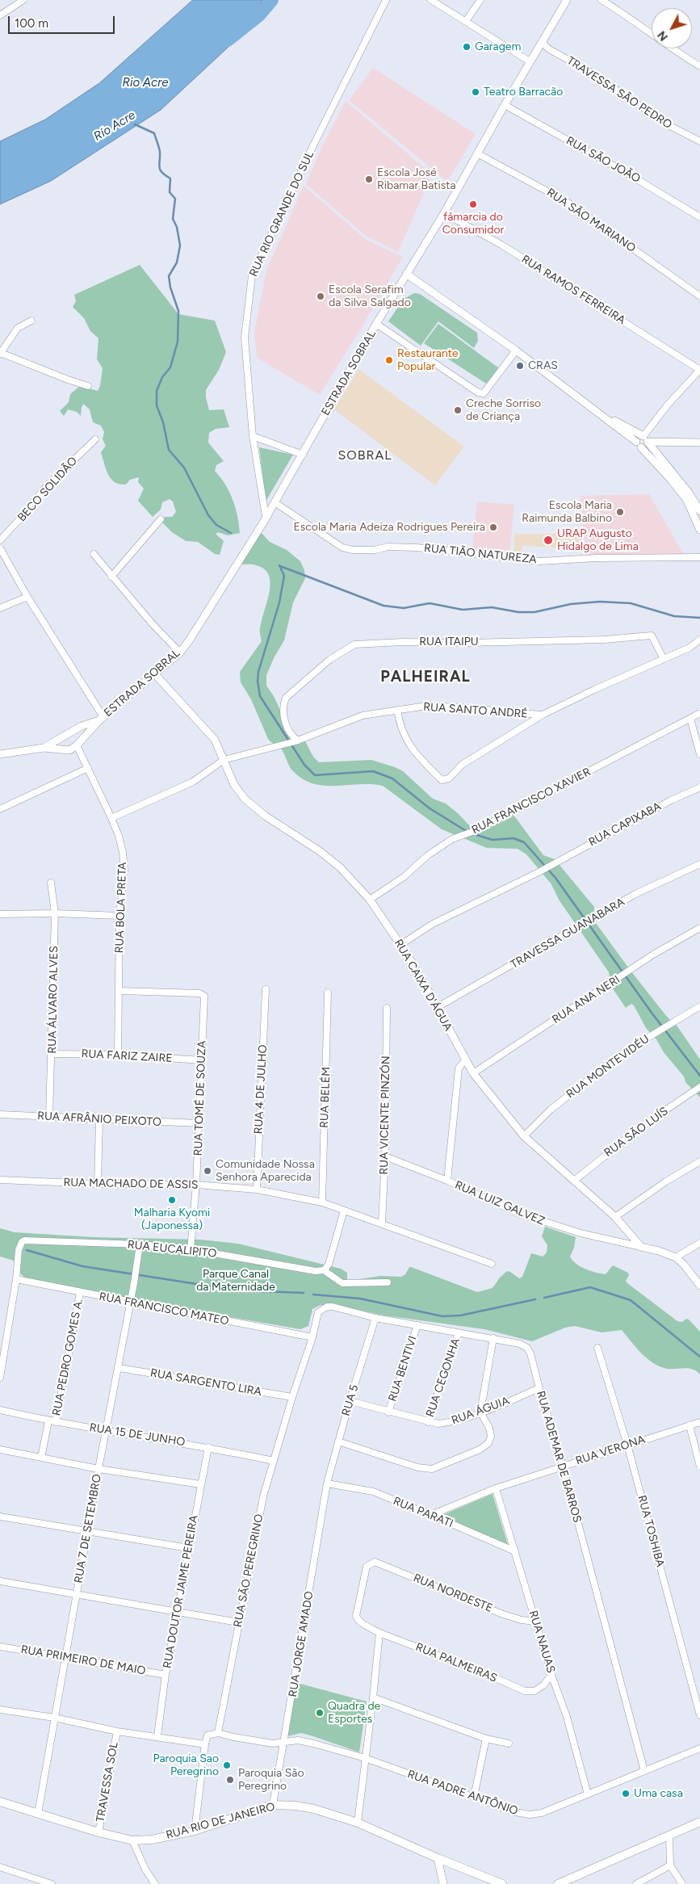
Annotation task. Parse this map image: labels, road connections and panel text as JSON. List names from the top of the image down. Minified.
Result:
{"streets":{"main road":["RUA RIO DE JANEIRO"],"street":["TRAVESSA SÃO PEDRO","RUA SÃO JOÃO","RUA RIO GRANDE DO SUL","RUA SÃO MARIANO","RUA RAMOS FERREIRA","ESTRADA SOBRAL","BECO SOLIDÃO","RUA TIÃO NATUREZA","RUA ITAIPU","RUA SANTO ANDRÉ","RUA FRANCISCO XAVIER","RUA CAPIXABA","RUA BOLA PRETA","TRAVESSA GUANABARA","RUA CAIXA D'ÁGUA","RUA ÁLVARO ALVES","RUA ANA NERI","RUA FARIZ ZAIRE","RUA MONTEVIDÉU","RUA 4 DE JULHO","RUA BELÉM","RUA TOMÉ DE SOUZA","RUA VICENTE PINZÓN","RUA AFRÂNIO PEIXOTO","RUA SÃO LUÍS","RUA MACHADO DE ASSIS","RUA LUIZ GALVEZ","RUA EUCALIPITO","RUA FRANCISCO MATEO","RUA PEDRO GOMES A.","RUA BENTIVI","RUA CEGONHA","RUA SARGENTO LIRA","RUA 5","RUA ÁGUIA","RUA 15 DE JUNHO","RUA VERONA","RUA ADEMAR DE BARROS","RUA PARATI","RUA 7 DE SETEMBRO","RUA TOSHIBA","RUA SÃO PEREGRINO","RUA DOUTOR JAIME PEREIRA","RUA NORDESTE","RUA NAUAS","RUA JORGE AMADO","RUA PRIMEIRO DE MAIO","RUA PALMEIRAS","TRAVESSA SOL","RUA PADRE ANTÔNIO"]},"crossings":[["TRAVESSA SÃO PEDRO","ESTRADA SOBRAL"],["RUA SÃO JOÃO","ESTRADA SOBRAL"],["RUA RIO GRANDE DO SUL","ESTRADA SOBRAL"],["RUA SÃO MARIANO","ESTRADA SOBRAL"],["RUA RAMOS FERREIRA","ESTRADA SOBRAL"],["ESTRADA SOBRAL","RUA TIÃO NATUREZA"],["ESTRADA SOBRAL","RUA BOLA PRETA"],["ESTRADA SOBRAL","RUA CAIXA D'ÁGUA"],["RUA ITAIPU","RUA SANTO ANDRÉ"],["RUA SANTO ANDRÉ","RUA BOLA PRETA"],["RUA SANTO ANDRÉ","RUA CAIXA D'ÁGUA"],["RUA FRANCISCO XAVIER","RUA CAIXA D'ÁGUA"],["RUA CAPIXABA","RUA CAIXA D'ÁGUA"],["RUA BOLA PRETA","RUA FARIZ ZAIRE"],["RUA BOLA PRETA","RUA TOMÉ DE SOUZA"],["TRAVESSA GUANABARA","RUA CAIXA D'ÁGUA"],["RUA CAIXA D'ÁGUA","RUA ANA NERI"],["RUA CAIXA D'ÁGUA","RUA MONTEVIDÉU"],["RUA CAIXA D'ÁGUA","RUA SÃO LUÍS"],["RUA CAIXA D'ÁGUA","RUA LUIZ GALVEZ"],["RUA ÁLVARO ALVES","RUA FARIZ ZAIRE"],["RUA ÁLVARO ALVES","RUA AFRÂNIO PEIXOTO"],["RUA FARIZ ZAIRE","RUA TOMÉ DE SOUZA"],["RUA 4 DE JULHO","RUA MACHADO DE ASSIS"],["RUA BELÉM","RUA MACHADO DE ASSIS"],["RUA TOMÉ DE SOUZA","RUA AFRÂNIO PEIXOTO"],["RUA TOMÉ DE SOUZA","RUA MACHADO DE ASSIS"],["RUA TOMÉ DE SOUZA","RUA EUCALIPITO"],["RUA VICENTE PINZÓN","RUA MACHADO DE ASSIS"],["RUA VICENTE PINZÓN","RUA LUIZ GALVEZ"],["RUA EUCALIPITO","RUA FRANCISCO MATEO"],["RUA EUCALIPITO","RUA 7 DE SETEMBRO"],["RUA FRANCISCO MATEO","RUA PEDRO GOMES A."],["RUA FRANCISCO MATEO","RUA 7 DE SETEMBRO"],["RUA FRANCISCO MATEO","RUA SÃO PEREGRINO"],["RUA PEDRO GOMES A.","RUA 15 DE JUNHO"],["RUA BENTIVI","RUA ÁGUIA"],["RUA BENTIVI","RUA ADEMAR DE BARROS"],["RUA CEGONHA","RUA ÁGUIA"],["RUA CEGONHA","RUA ADEMAR DE BARROS"],["RUA SARGENTO LIRA","RUA 7 DE SETEMBRO"],["RUA SARGENTO LIRA","RUA SÃO PEREGRINO"],["RUA 5","RUA ÁGUIA"],["RUA 5","RUA ADEMAR DE BARROS"],["RUA 5","RUA PARATI"],["RUA 5","RUA JORGE AMADO"],["RUA ÁGUIA","RUA ADEMAR DE BARROS"],["RUA 15 DE JUNHO","RUA 7 DE SETEMBRO"],["RUA 15 DE JUNHO","RUA SÃO PEREGRINO"],["RUA 15 DE JUNHO","RUA DOUTOR JAIME PEREIRA"],["RUA VERONA","RUA ADEMAR DE BARROS"],["RUA VERONA","RUA PARATI"],["RUA VERONA","RUA TOSHIBA"],["RUA VERONA","RUA NAUAS"],["RUA ADEMAR DE BARROS","RUA SÃO PEREGRINO"],["RUA ADEMAR DE BARROS","RUA PADRE ANTÔNIO"],["RUA PARATI","RUA NAUAS"],["RUA PARATI","RUA JORGE AMADO"],["RUA 7 DE SETEMBRO","RUA PRIMEIRO DE MAIO"],["RUA 7 DE SETEMBRO","RUA RIO DE JANEIRO"],["RUA SÃO PEREGRINO","RUA PADRE ANTÔNIO"],["RUA DOUTOR JAIME PEREIRA","RUA PRIMEIRO DE MAIO"],["RUA NORDESTE","RUA NAUAS"],["RUA NORDESTE","RUA PALMEIRAS"],["RUA NAUAS","RUA PALMEIRAS"],["RUA NAUAS","RUA PADRE ANTÔNIO"],["RUA JORGE AMADO","RUA PADRE ANTÔNIO"],["RUA JORGE AMADO","RUA RIO DE JANEIRO"],["TRAVESSA SOL","RUA RIO DE JANEIRO"]],"districts":["SOBRAL","PALHEIRAL"],"water":["Rio Acre","Río Acre"],"parks":["Parque Canal da Maternidade"],"places":["Garagem","Teatro Barracão","Escola José Ribamar Batista","fámarcia do Consumidor","Escola Serafim da Silva Salgado","Restaurante Popular","CRAS","Creche Sorriso de Criança","Escola Maria Raimunda Balbino","Escola Maria Adeiza Rodrigues Pereira","URAP Augusto Hidalgo de Lima","Comunidade Nossa Senhora Aparecida","Malharia Kyomi (Japonessa)","Quadra de Esportes","Paroquia Sao Peregrino","Paroquia São Peregrino","Uma casa"],"scale_bar":"100 m","north":"bottom left"}
